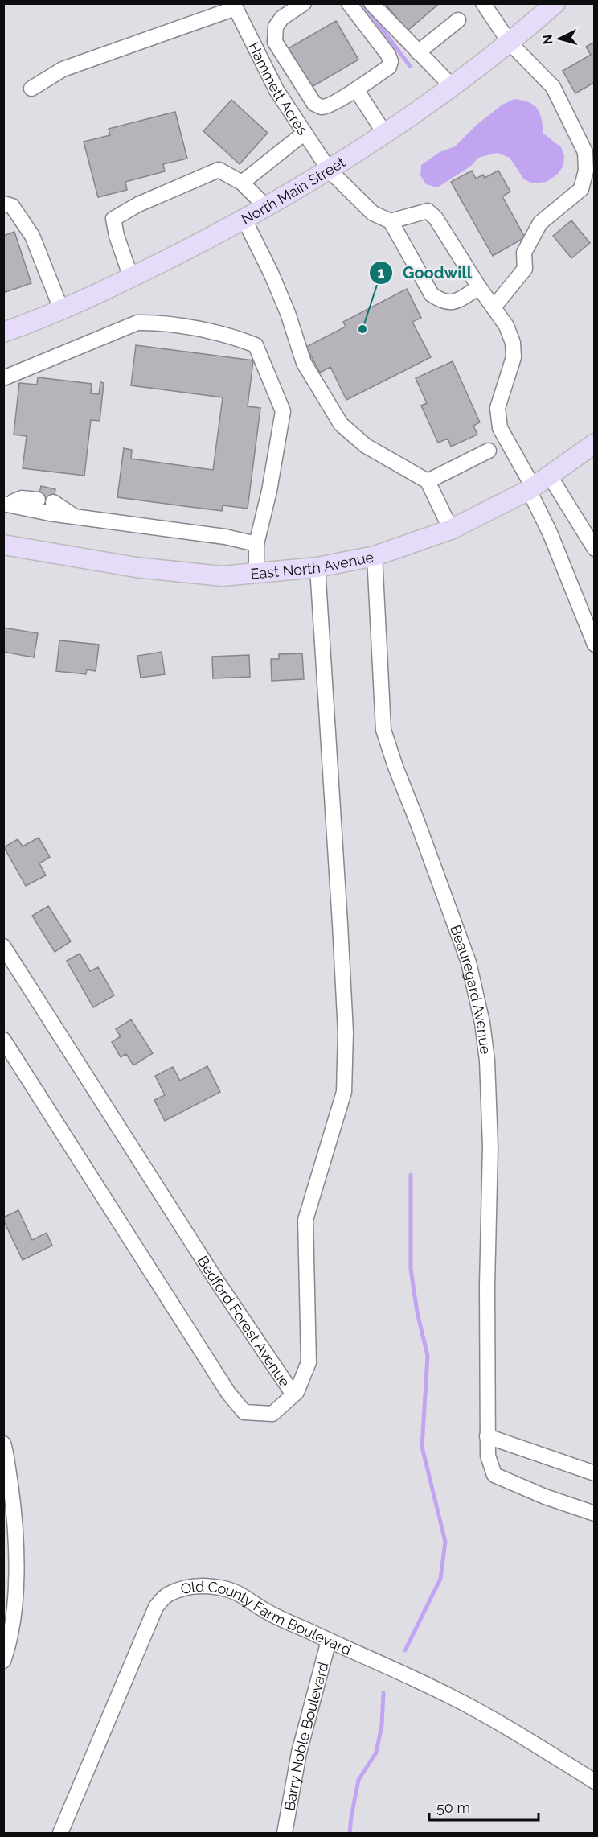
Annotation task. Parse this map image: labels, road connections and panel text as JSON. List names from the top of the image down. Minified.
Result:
{"streets":{"main road":["North Main Street","East North Avenue"],"street":["Hammett Acres","Beauregard Avenue","Bedford Forest Avenue","Old County Farm Boulevard","Barry Noble Boulevard"]},"crossings":[["Hammett Acres","North Main Street"],["East North Avenue","Beauregard Avenue"],["Old County Farm Boulevard","Barry Noble Boulevard"]],"places":["Goodwill"],"scale_bar":"50 m","north":"left"}
